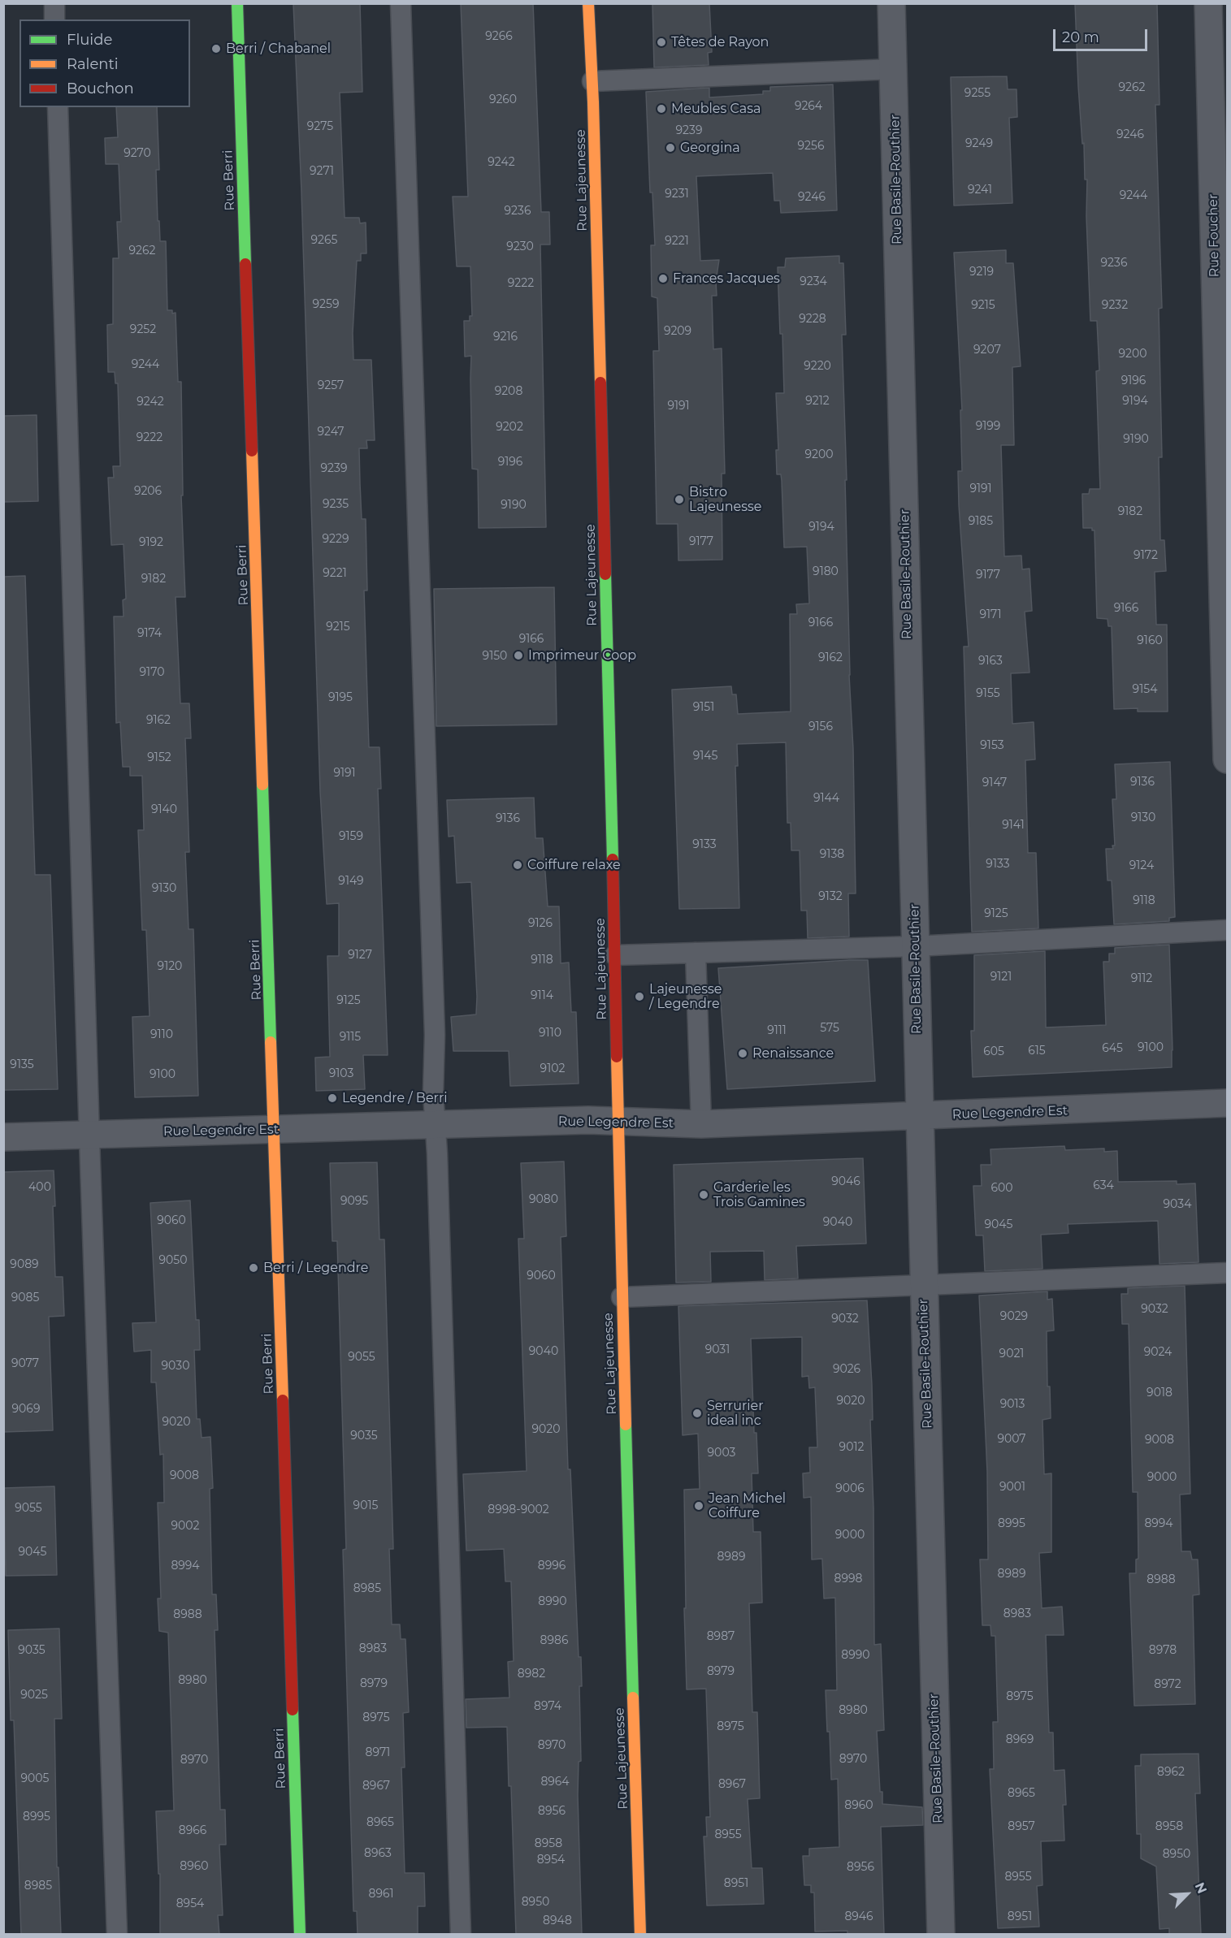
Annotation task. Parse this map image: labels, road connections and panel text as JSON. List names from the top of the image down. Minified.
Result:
{"streets":{"main road":["Rue Berri","Rue Lajeunesse"],"street":["Rue Basile-Routhier","Rue Foucher","Rue Legendre Est"]},"crossings":[["Rue Basile-Routhier","Rue Legendre Est"],["Rue Berri","Rue Legendre Est"],["Rue Lajeunesse","Rue Legendre Est"]],"places":["Têtes de Rayon","Berri / Chabanel","Meubles Casa","Georgina","Frances Jacques","Bistro Lajeunesse","Imprimeur Coop","Coiffure relaxe","Lajeunesse / Legendre","Renaissance","Legendre / Berri","Garderie les Trois Gamines","Berri / Legendre","Serrurier ideal inc","Jean Michel Coiffure"],"house_numbers":["9266","9262","9255","9260","9264","9275","9239","9246","9249","9256","9270","9242","9271","9241","9231","9244","9246","9236","9265","9221","9230","9262","9236","9219","9234","9222","9259","9215","9232","9228","9252","9209","9216","9207","9200","9244","9220","9196","9257","9208","9212","9194","9242","9191","9199","9202","9247","9222","9190","9200","9196","9239","9191","9206","9235","9190","9182","9185","9194","9229","9177","9192","9172","9180","9221","9177","9182","9166","9171","9166","9215","9174","9166","9160","9150","9162","9163","9170","9154","9155","9195","9151","9162","9156","9153","9145","9152","9191","9136","9147","9144","9140","9130","9136","9141","9159","9133","9138","9133","9124","9149","9130","9132","9118","9125","9126","9127","9118","9120","9121","9112","9114","9125","575","9111","9110","9110","9115","9100","645","615","605","9135","9102","9103","9100","9046","634","400","600","9080","9095","9034","9060","9040","9045","9050","9089","9060","9085","9032","9029","9032","9031","9040","9024","9021","9055","9077","9030","9026","9018","9020","9013","9069","9020","9020","9035","9007","9008","9012","9003","9008","9000","9001","9006","9015","9055","8998-9002","8995","8994","9002","9000","9045","8989","8994","8996","8989","8998","8988","8985","8990","8983","8988","8987","8986","8983","9035","8978","8990","8979","8982","8980","8979","8972","9025","8975","8974","8980","8975","8975","8969","8970","8971","8970","8970","8962","9005","8964","8967","8967","8965","8960","8956","8995","8965","8957","8958","8966","8955","8958","8963","8950","8954","8960","8956","8955","8951","8985","8961","8950","8954","8946","8951","8948"],"legend":["Fluide","Ralenti","Bouchon"],"scale_bar":"20 m","north":"top right"}
